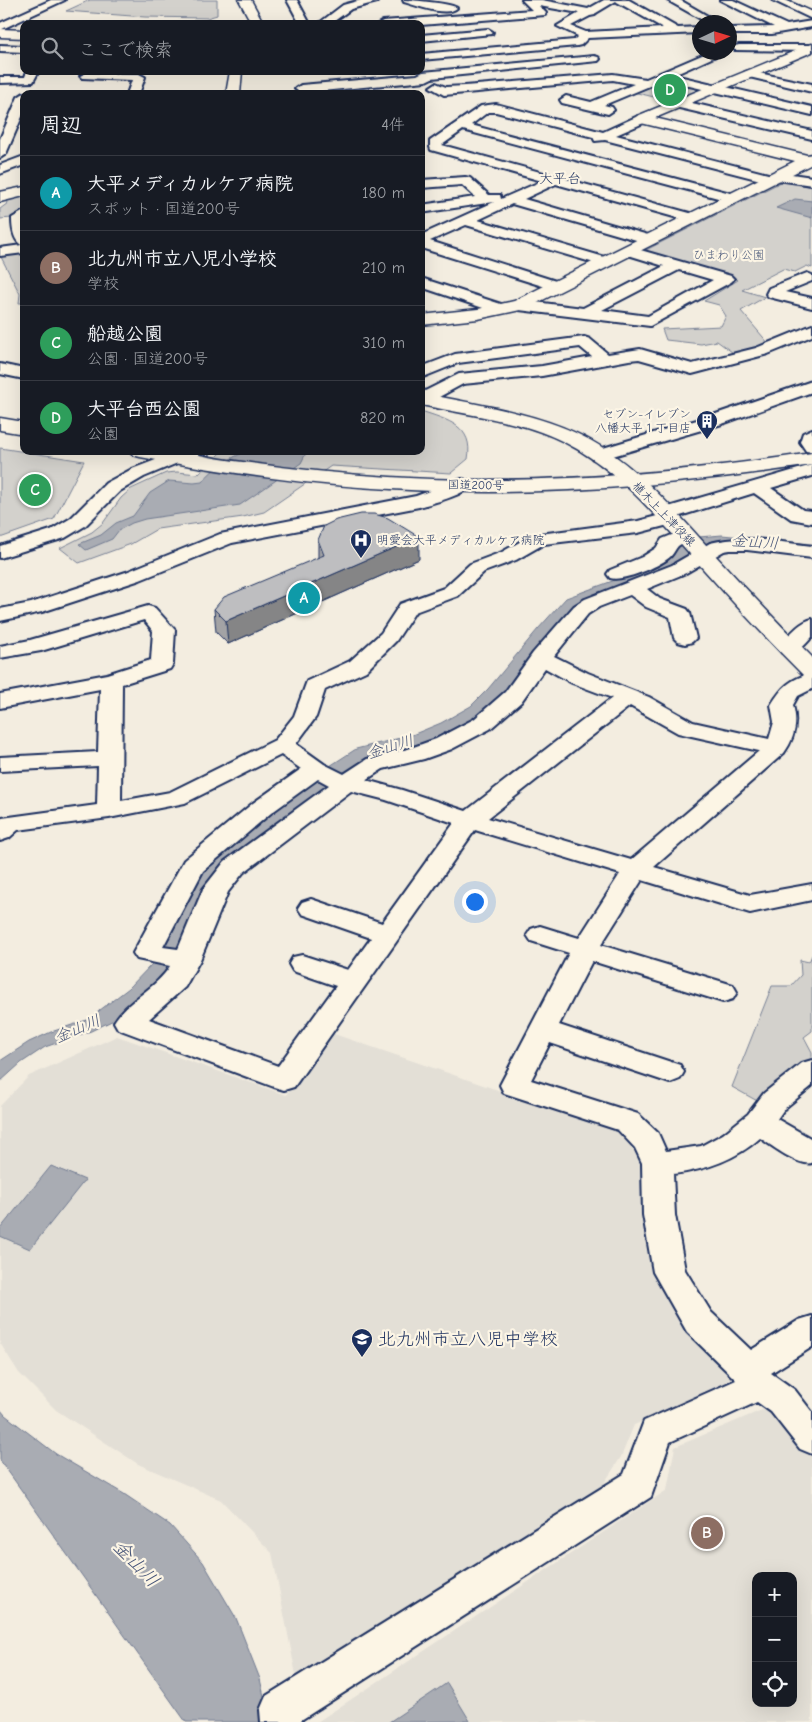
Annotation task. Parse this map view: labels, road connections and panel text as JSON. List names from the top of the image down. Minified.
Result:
{"streets":{"main road":["国道200号","植木上上津役線"]},"crossings":[["国道200号","植木上上津役線"]],"districts":["大平台"],"water":["金山川"],"parks":["ひまわり公園"],"places":{"building":["セブン-イレブン 八幡大平１丁目店"],"hospital":["明愛会大平メディカルケア病院"],"school or university":["北九州市立八児中学校"]},"north":"right","page":{"search":"ここで検索","pins":["D","C","A","B"],"heading":["周辺","4件"],"list":[{"mark":"A","name":"大平メディカルケア病院","note":"スポット · 国道200号","value":"180 m"},{"mark":"B","name":"北九州市立八児小学校","note":"学校","value":"210 m"},{"mark":"C","name":"船越公園","note":"公園 · 国道200号","value":"310 m"},{"mark":"D","name":"大平台西公園","note":"公園","value":"820 m"}],"map_buttons":["+","−"]}}
